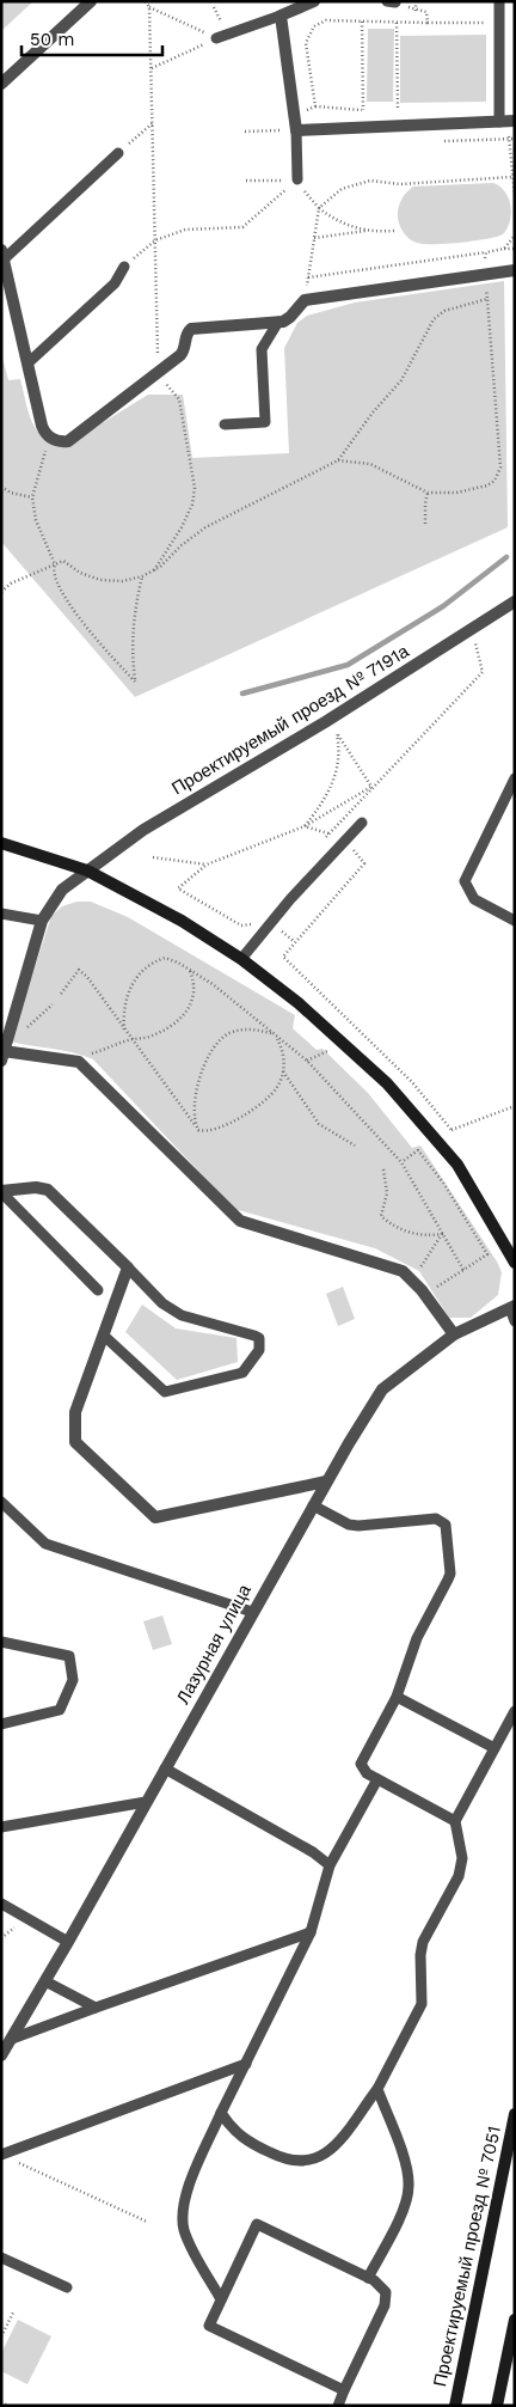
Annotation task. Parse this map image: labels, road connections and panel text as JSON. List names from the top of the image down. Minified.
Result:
{"streets":{"street":["Проектируемый проезд № 7191а","Лазурная улица","Проектируемый проезд № 7051"]},"scale_bar":"50 m"}
